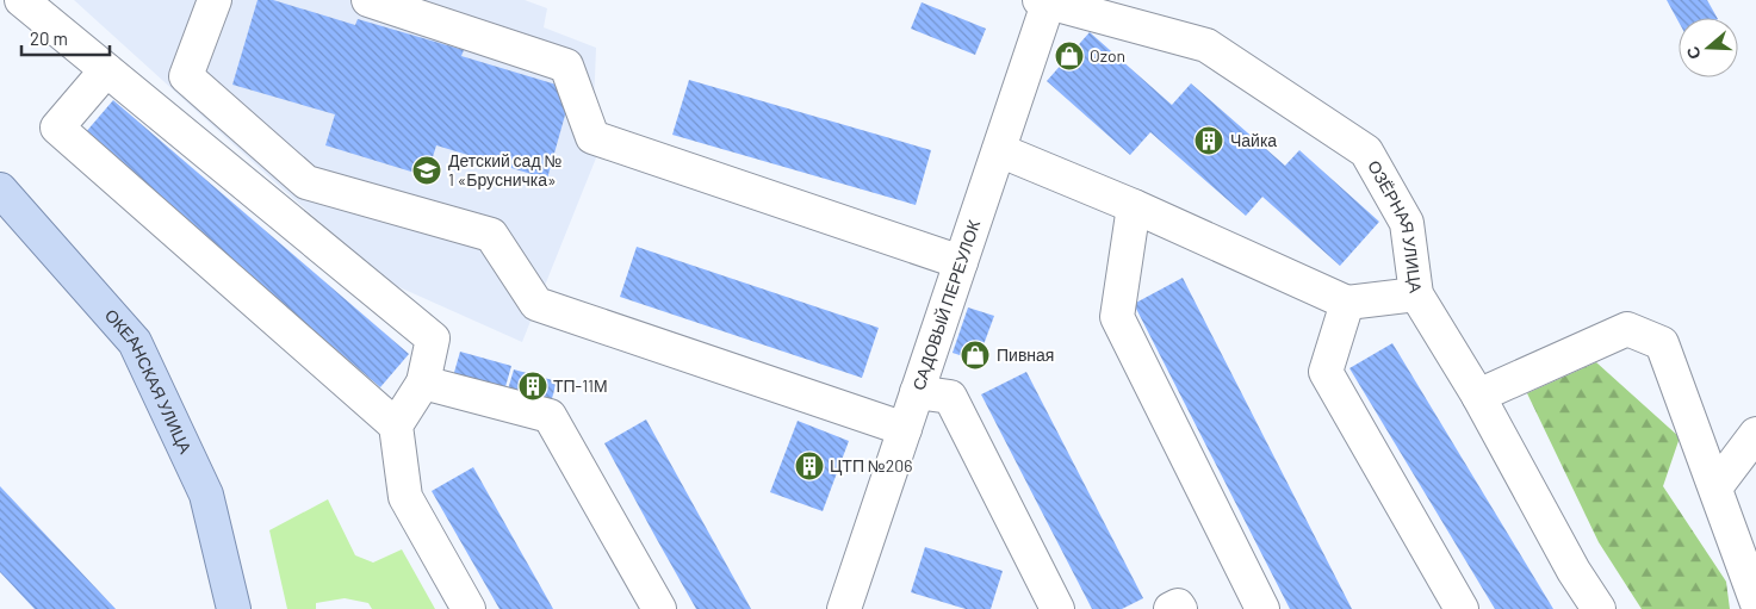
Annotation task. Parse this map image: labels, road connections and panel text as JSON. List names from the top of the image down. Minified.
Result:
{"streets":{"main road":["ОКЕАНСКАЯ УЛИЦА"],"street":["ОЗЁРНАЯ УЛИЦА","САДОВЫЙ ПЕРЕУЛОК"]},"crossings":[["ОЗЁРНАЯ УЛИЦА","САДОВЫЙ ПЕРЕУЛОК"]],"places":{"shop":["Ozon","Пивная"],"building":["Чайка","ТП-11М","ЦТП №206"],"school or university":["Детский сад № 1 «Брусничка»"]},"scale_bar":"20 m","north":"left"}
